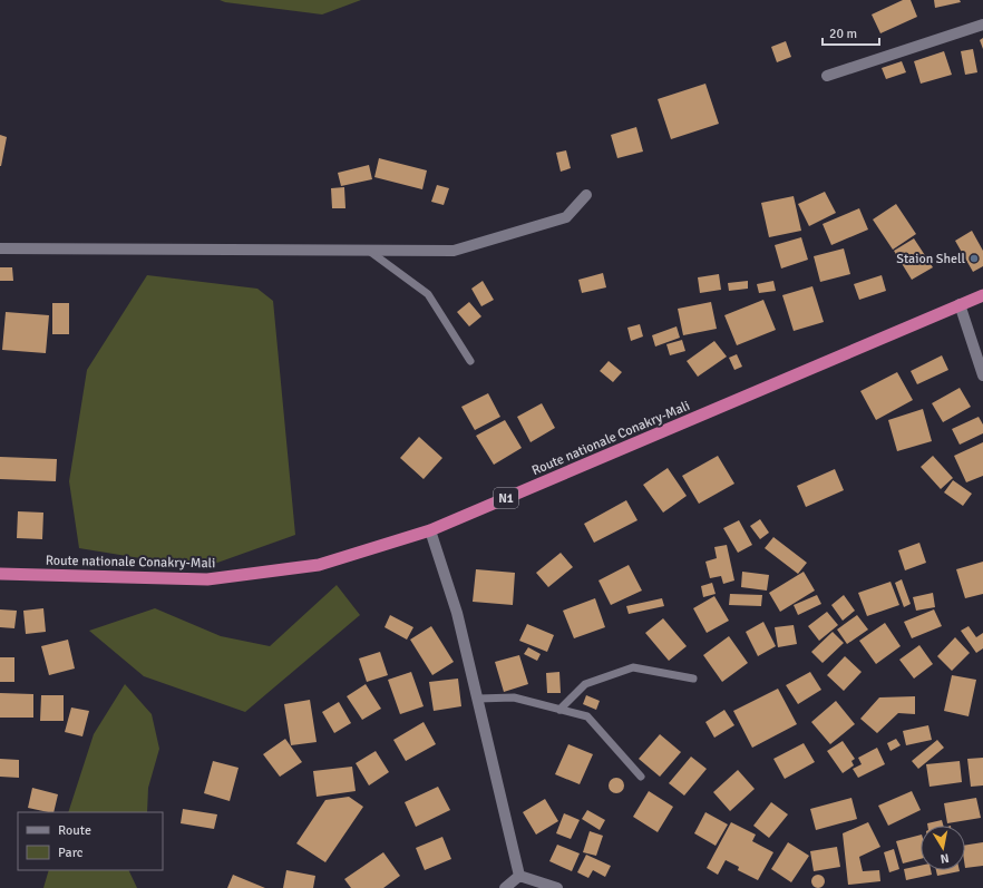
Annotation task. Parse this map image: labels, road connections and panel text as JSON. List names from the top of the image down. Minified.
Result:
{"streets":{"highway":["Route nationale Conakry-Mali","N1"]},"places":["Staion Shell"],"legend":["Route","Parc"],"scale_bar":"20 m","north":"bottom"}
